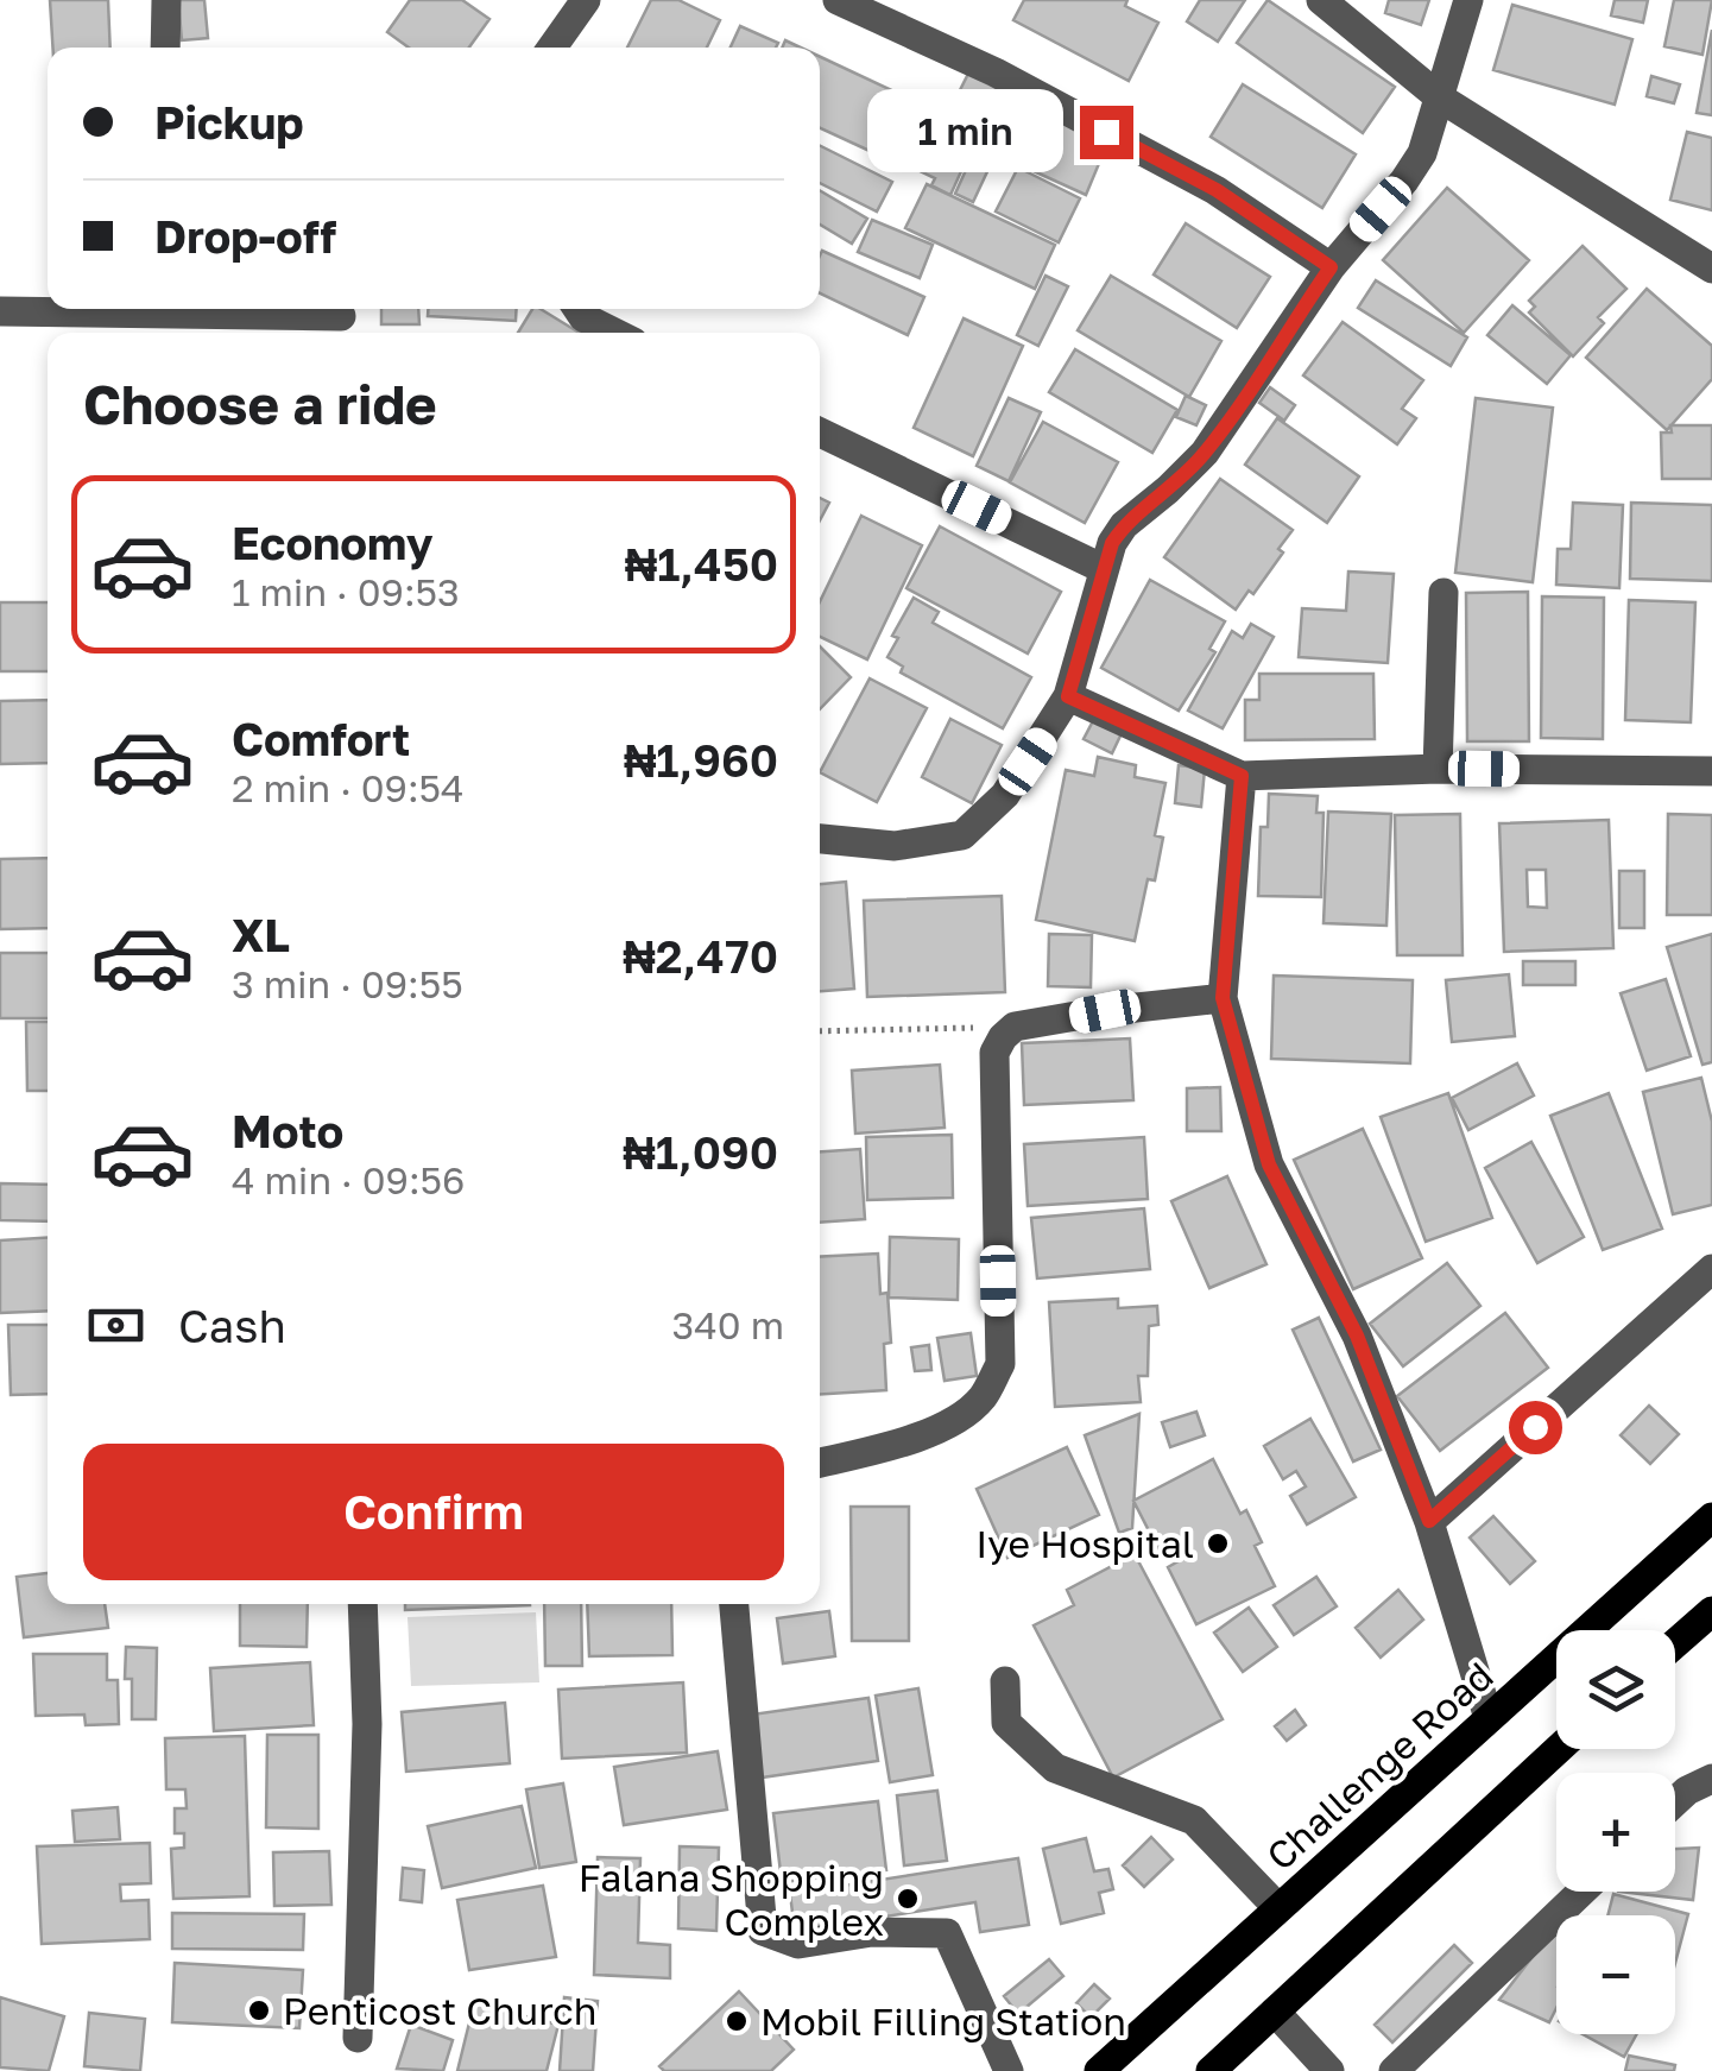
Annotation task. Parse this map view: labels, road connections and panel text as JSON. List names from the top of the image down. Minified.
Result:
{"streets":{"main road":["Challenge Road"]},"places":["Iye Hospital","Falana Shopping Complex","Penticost Church","Mobil Filling Station"],"page":{"banner":["Pickup","Drop-off"],"bubble":"1 min","heading":"Choose a ride","list":[{"name":"Economy","note":"1 min · 09:53","value":"₦1,450"},{"name":"Comfort","note":"2 min · 09:54","value":"₦1,960"},{"name":"XL","note":"3 min · 09:55","value":"₦2,470"},{"name":"Moto","note":"4 min · 09:56","value":"₦1,090"}],"pay":["Cash","340 m"],"buttons":"Confirm","map_buttons":["+","−"]}}
